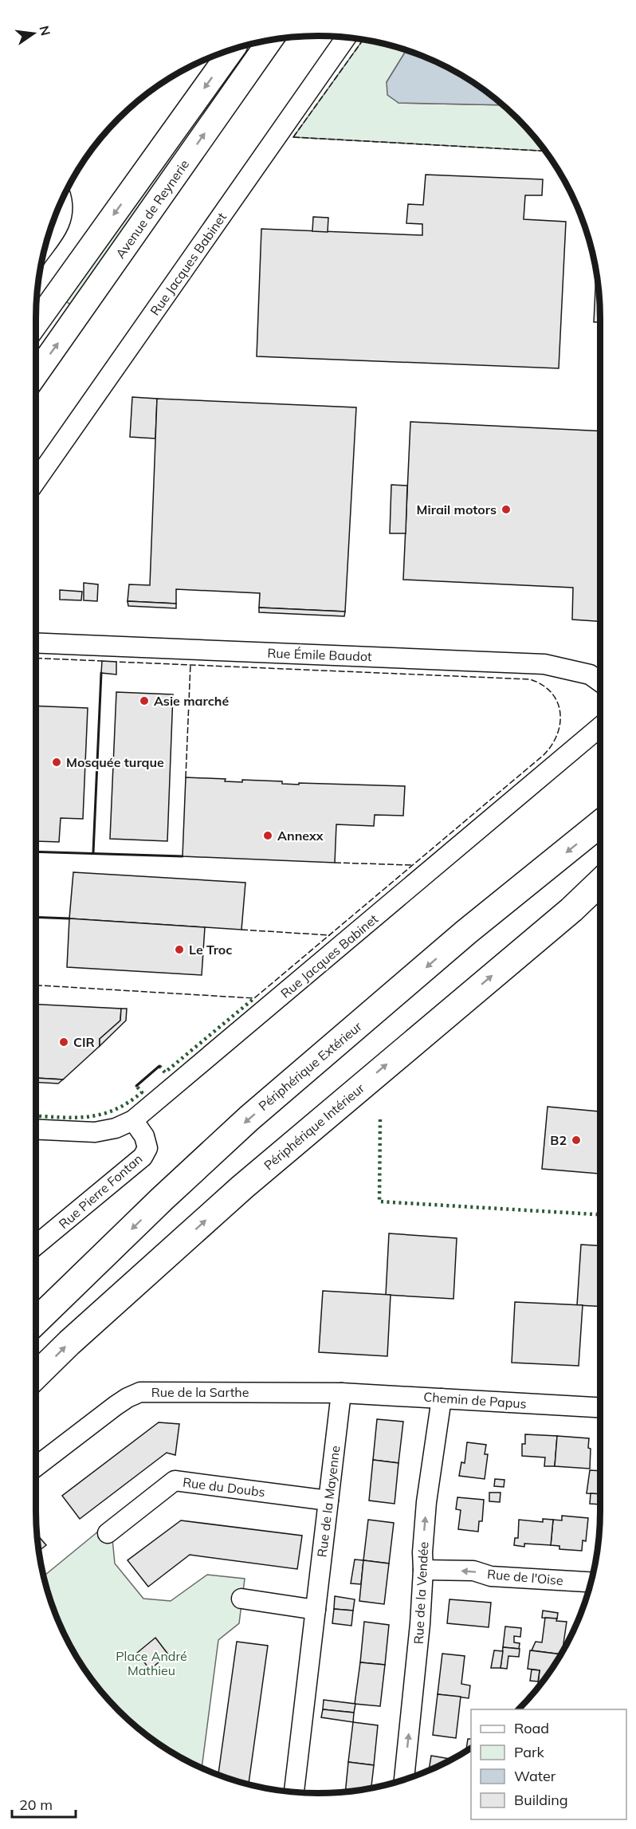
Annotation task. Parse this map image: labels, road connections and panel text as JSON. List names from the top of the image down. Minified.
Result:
{"streets":{"highway":["Périphérique Extérieur","Périphérique Intérieur"],"street":["Avenue de Reynerie","Rue Jacques Babinet","Rue Émile Baudot","Rue Pierre Fontan","Rue de la Sarthe","Chemin de Papus","Rue du Doubs","Rue de la Mayenne","Rue de l'Oise","Rue de la Vendée"]},"crossings":[["Rue Jacques Babinet","Rue Pierre Fontan"],["Rue de la Sarthe","Chemin de Papus"],["Rue de la Sarthe","Rue de la Mayenne"],["Chemin de Papus","Rue de la Mayenne"],["Chemin de Papus","Rue de la Vendée"],["Rue du Doubs","Rue de la Mayenne"],["Rue de l'Oise","Rue de la Vendée"]],"one_way":["Périphérique Extérieur","Périphérique Intérieur","Rue de l'Oise","Rue de la Vendée"],"parks":["Place André Mathieu"],"places":["Mirail motors","Asie marché","Mosquée turque","Annexx","Le Troc","CIR","B2"],"legend":["Road","Park","Water","Building"],"scale_bar":"20 m","north":"right"}
